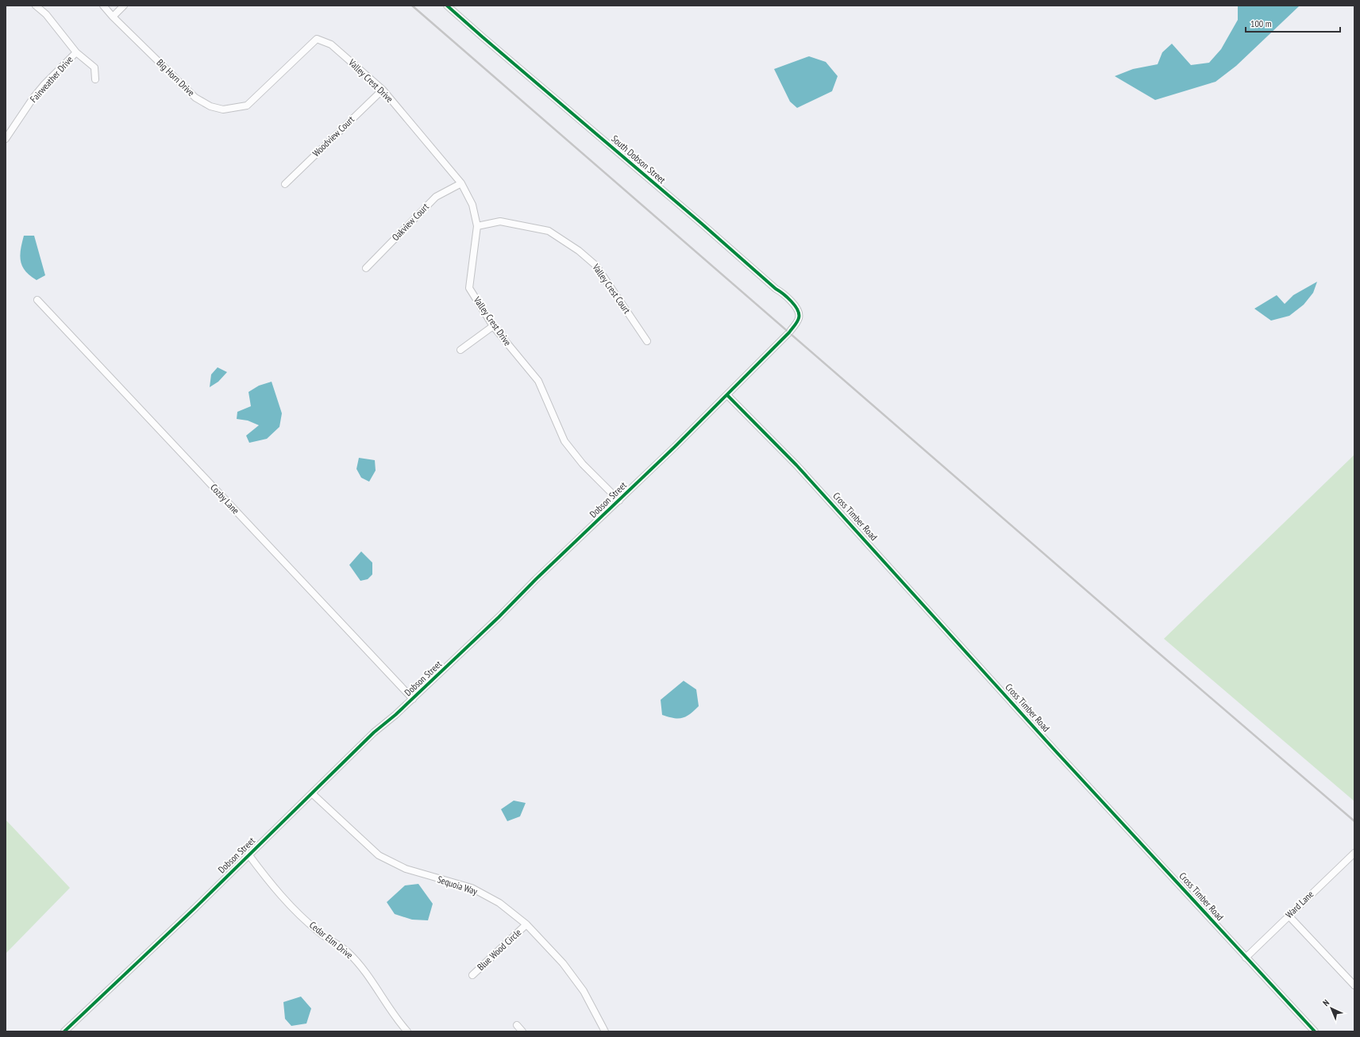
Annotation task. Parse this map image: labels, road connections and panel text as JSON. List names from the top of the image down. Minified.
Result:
{"streets":{"street":["Big Horn Drive","Fairweather Drive","Valley Crest Drive","Woodview Court","South Dobson Street","Oakview Court","Valley Crest Court","Cozby Lane","Dobson Street","Cross Timber Road","Sequoia Way","Ward Lane","Cedar Elm Drive","Blue Wood Circle"]},"crossings":[["Big Horn Drive","Valley Crest Drive"],["Valley Crest Drive","Woodview Court"],["Valley Crest Drive","Oakview Court"],["Valley Crest Drive","Valley Crest Court"],["Valley Crest Drive","Dobson Street"],["South Dobson Street","Dobson Street"],["Cozby Lane","Dobson Street"],["Dobson Street","Cross Timber Road"],["Dobson Street","Sequoia Way"],["Dobson Street","Cedar Elm Drive"],["Cross Timber Road","Ward Lane"],["Sequoia Way","Blue Wood Circle"]],"scale_bar":"100 m","north":"top left"}
